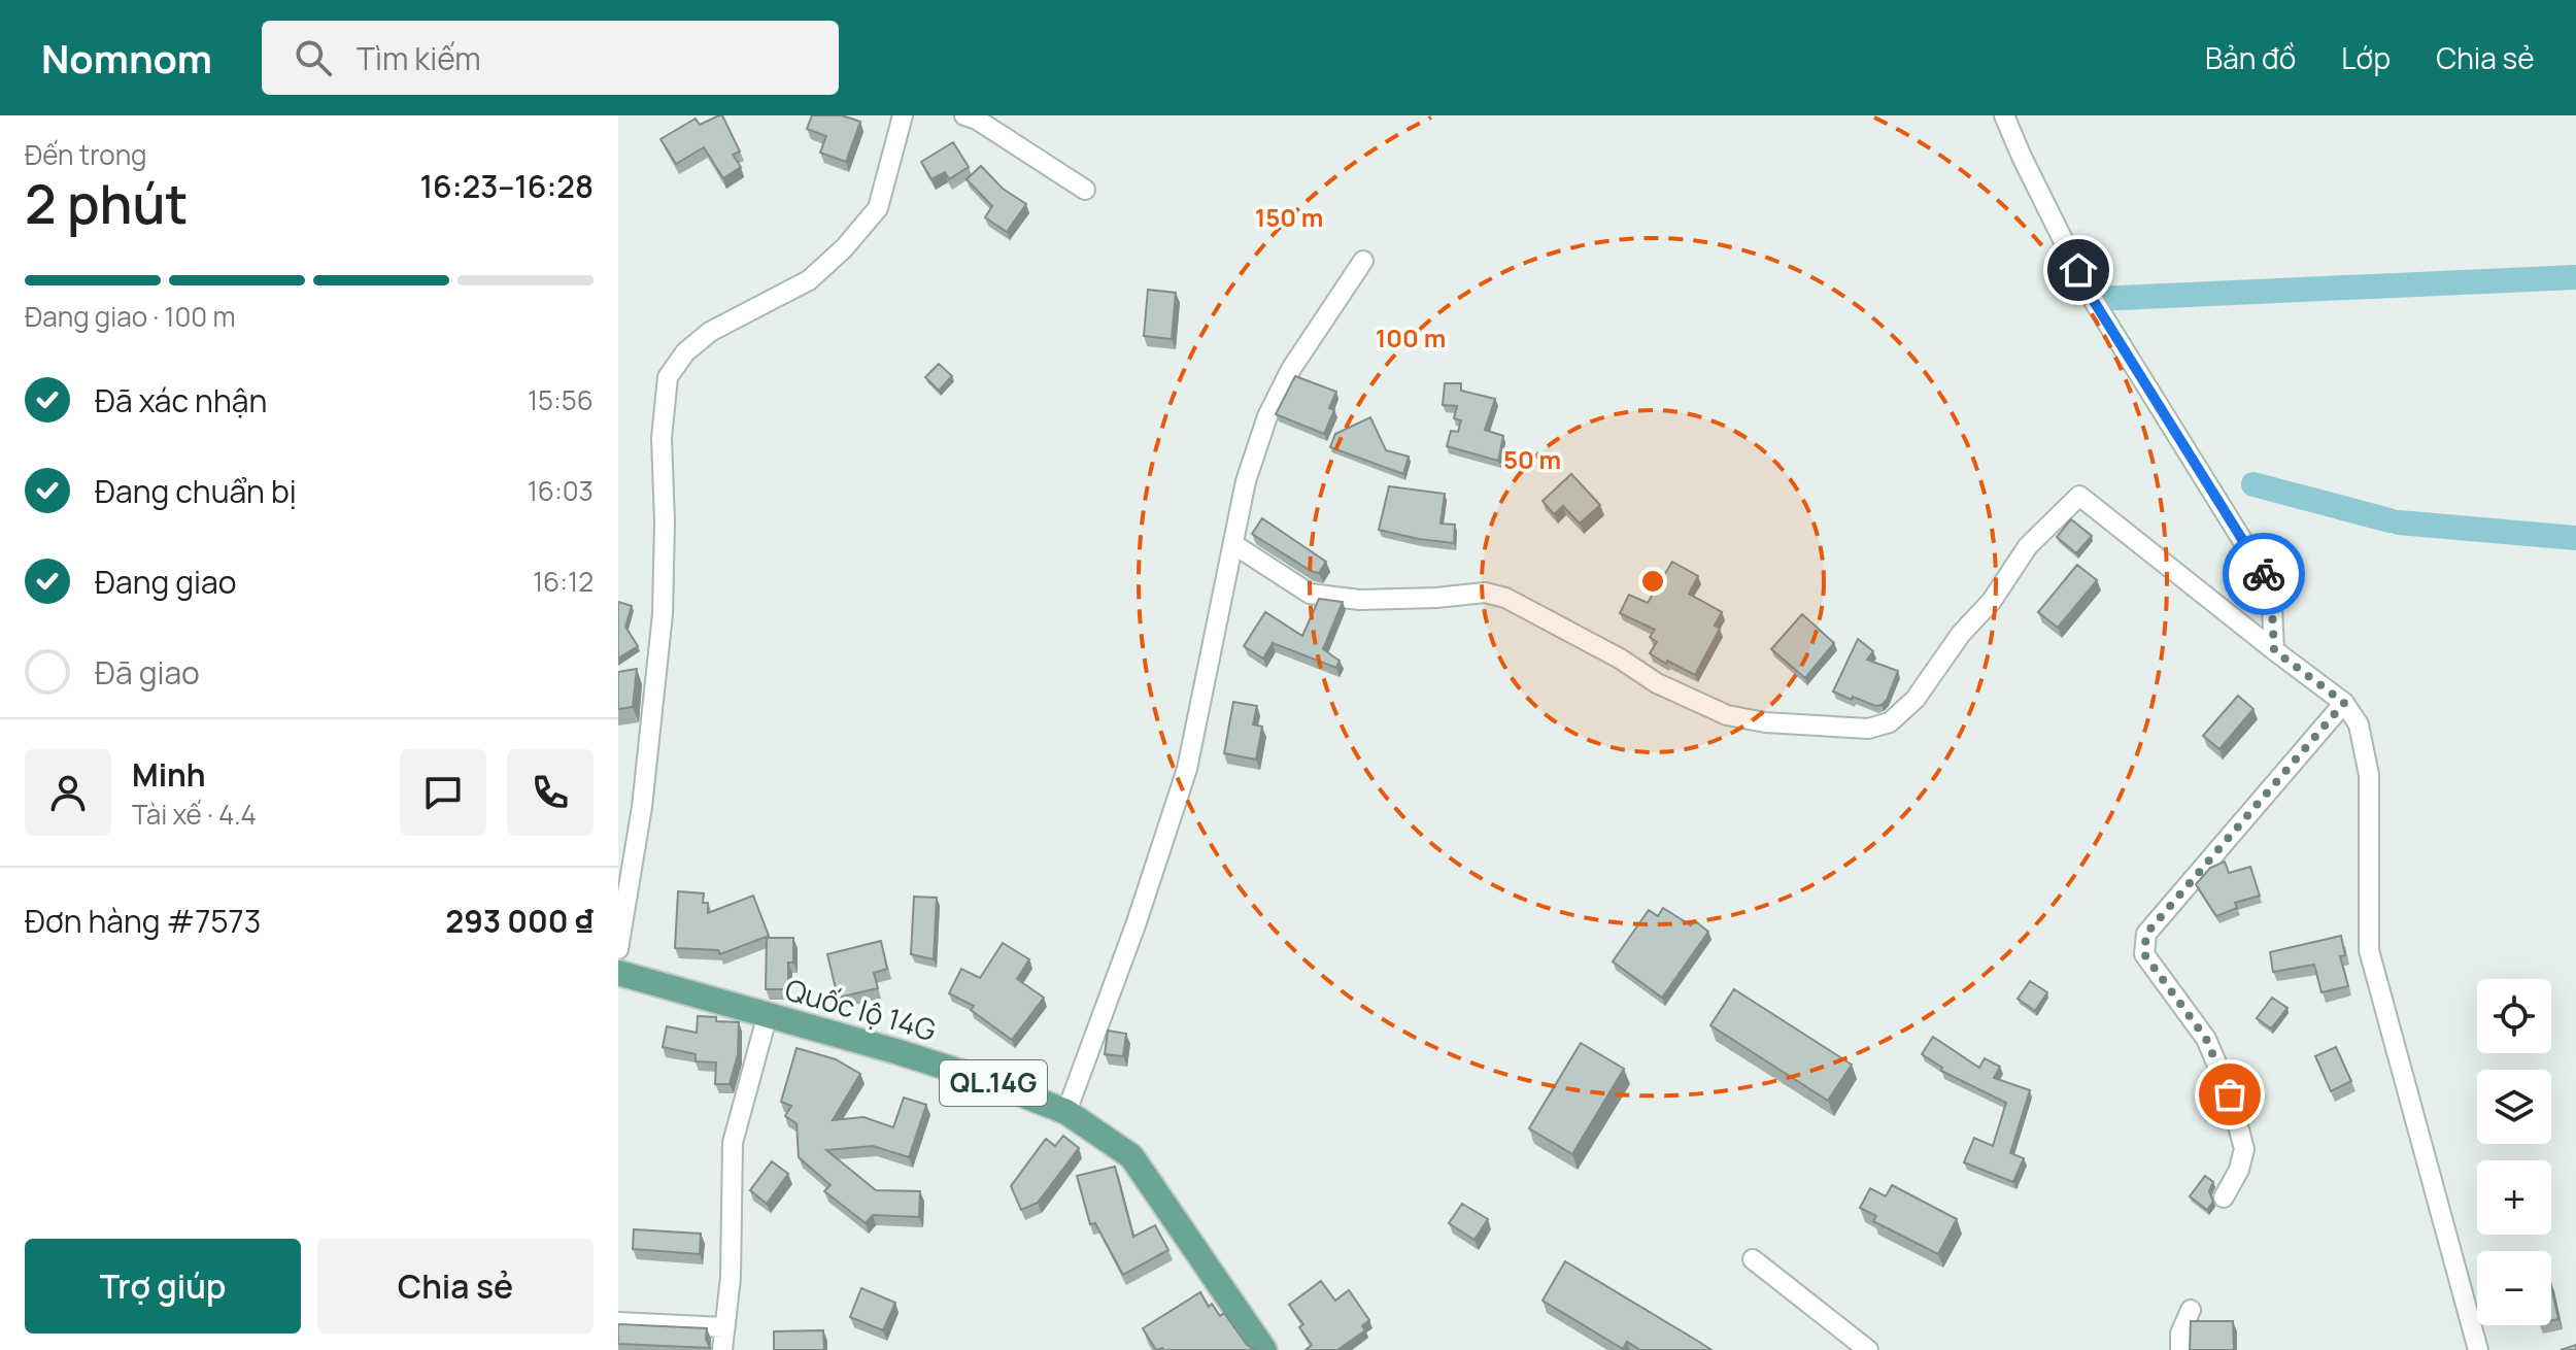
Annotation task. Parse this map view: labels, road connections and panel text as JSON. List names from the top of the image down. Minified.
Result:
{"streets":{"main road":["Quốc lộ 14G","QL.14G"]},"page":{"header":"Nomnom","search":"Tìm kiếm","nav":["Bản đồ","Lớp","Chia sẻ"],"heading":["2 phút","Đến trong","16:23–16:28"],"panel":["Minh","Tài xế · 4.4","Đơn hàng #7573","293 000 ₫"],"bar":"Đang giao · 100 m","list":[["Đã xác nhận","15:56"],["Đang chuẩn bị","16:03"],["Đang giao","16:12"],"Đã giao"],"map_buttons":["+","−"],"buttons":["Trợ giúp","Chia sẻ"]},"rings":["150 m","100 m","50 m"]}
